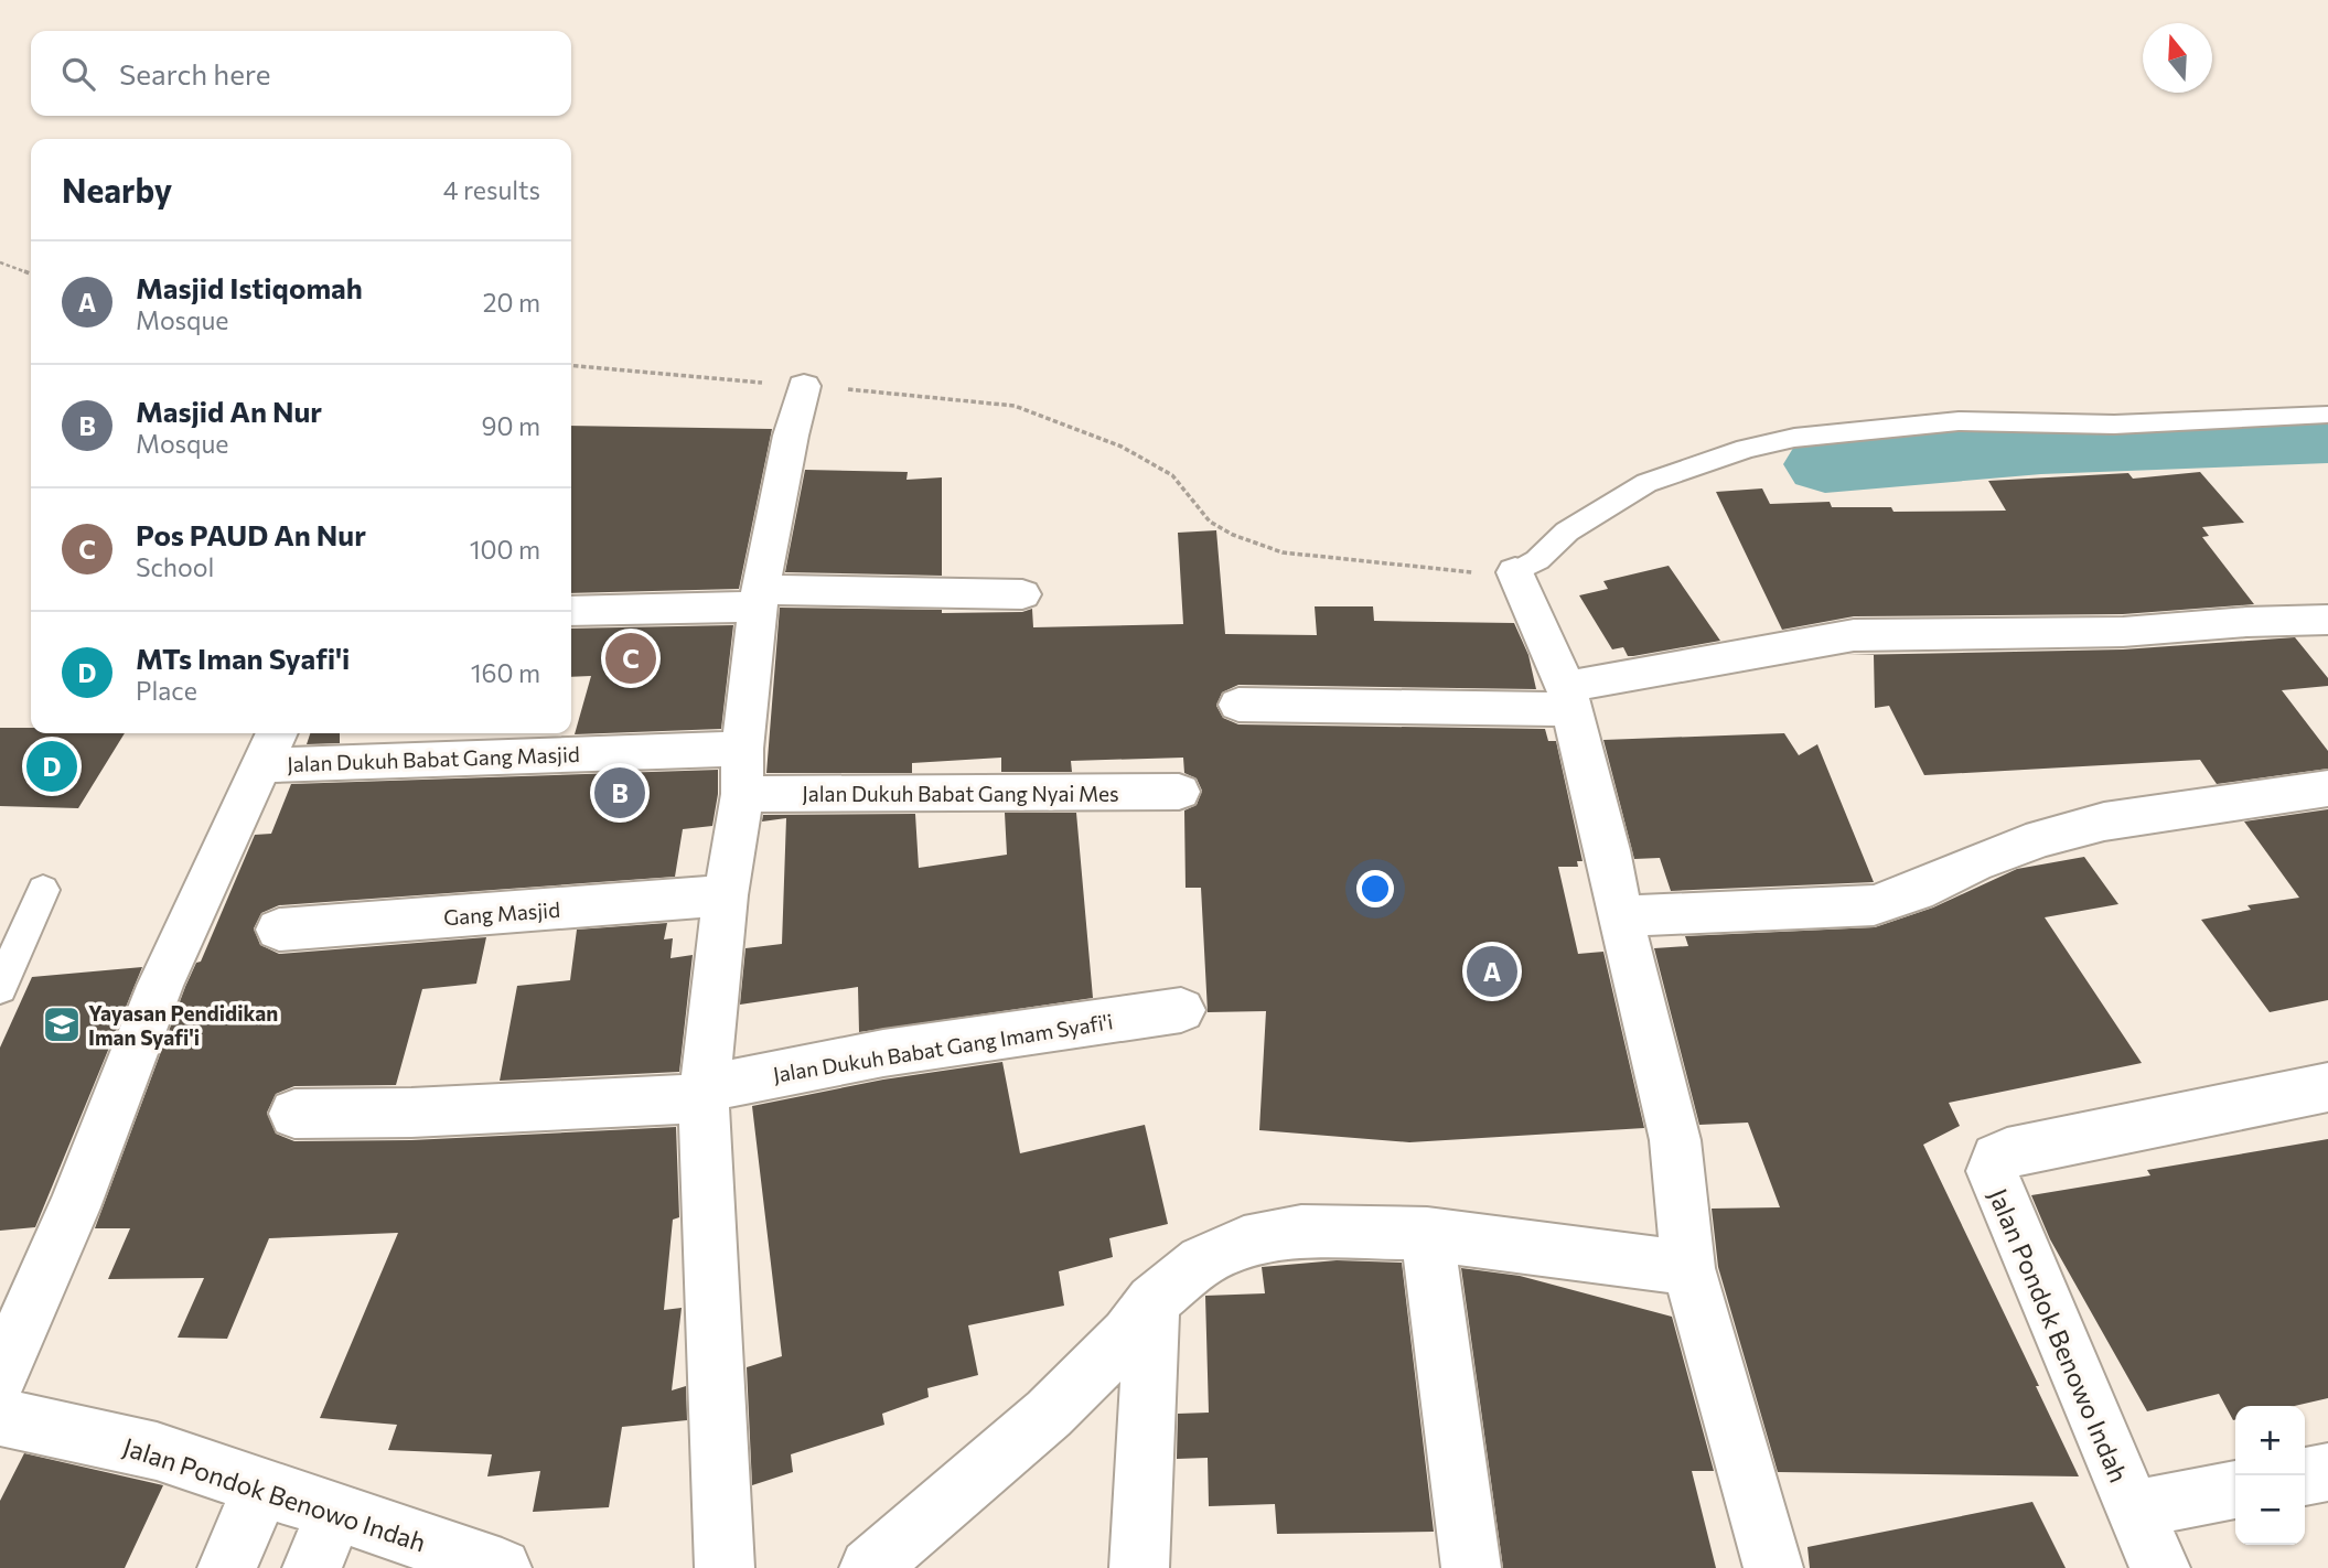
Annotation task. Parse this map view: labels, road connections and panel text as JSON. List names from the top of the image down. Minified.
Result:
{"streets":{"street":["Jalan Dukuh Babat Gang Masjid","Jalan Dukuh Babat Gang Nyai Mes","Gang Masjid","Jalan Dukuh Babat Gang Imam Syafi'i","Jalan Pondok Benowo Indah"]},"places":{"school or university":["Yayasan Pendidikan Iman Syafi'i"]},"north":"top","page":{"search":"Search here","heading":["Nearby","4 results"],"list":[{"mark":"A","name":"Masjid Istiqomah","note":"Mosque","value":"20 m"},{"mark":"B","name":"Masjid An Nur","note":"Mosque","value":"90 m"},{"mark":"C","name":"Pos PAUD An Nur","note":"School","value":"100 m"},{"mark":"D","name":"MTs Iman Syafi'i","note":"Place","value":"160 m"}],"pins":["C","D","B","A"],"map_buttons":["+","−"]}}
